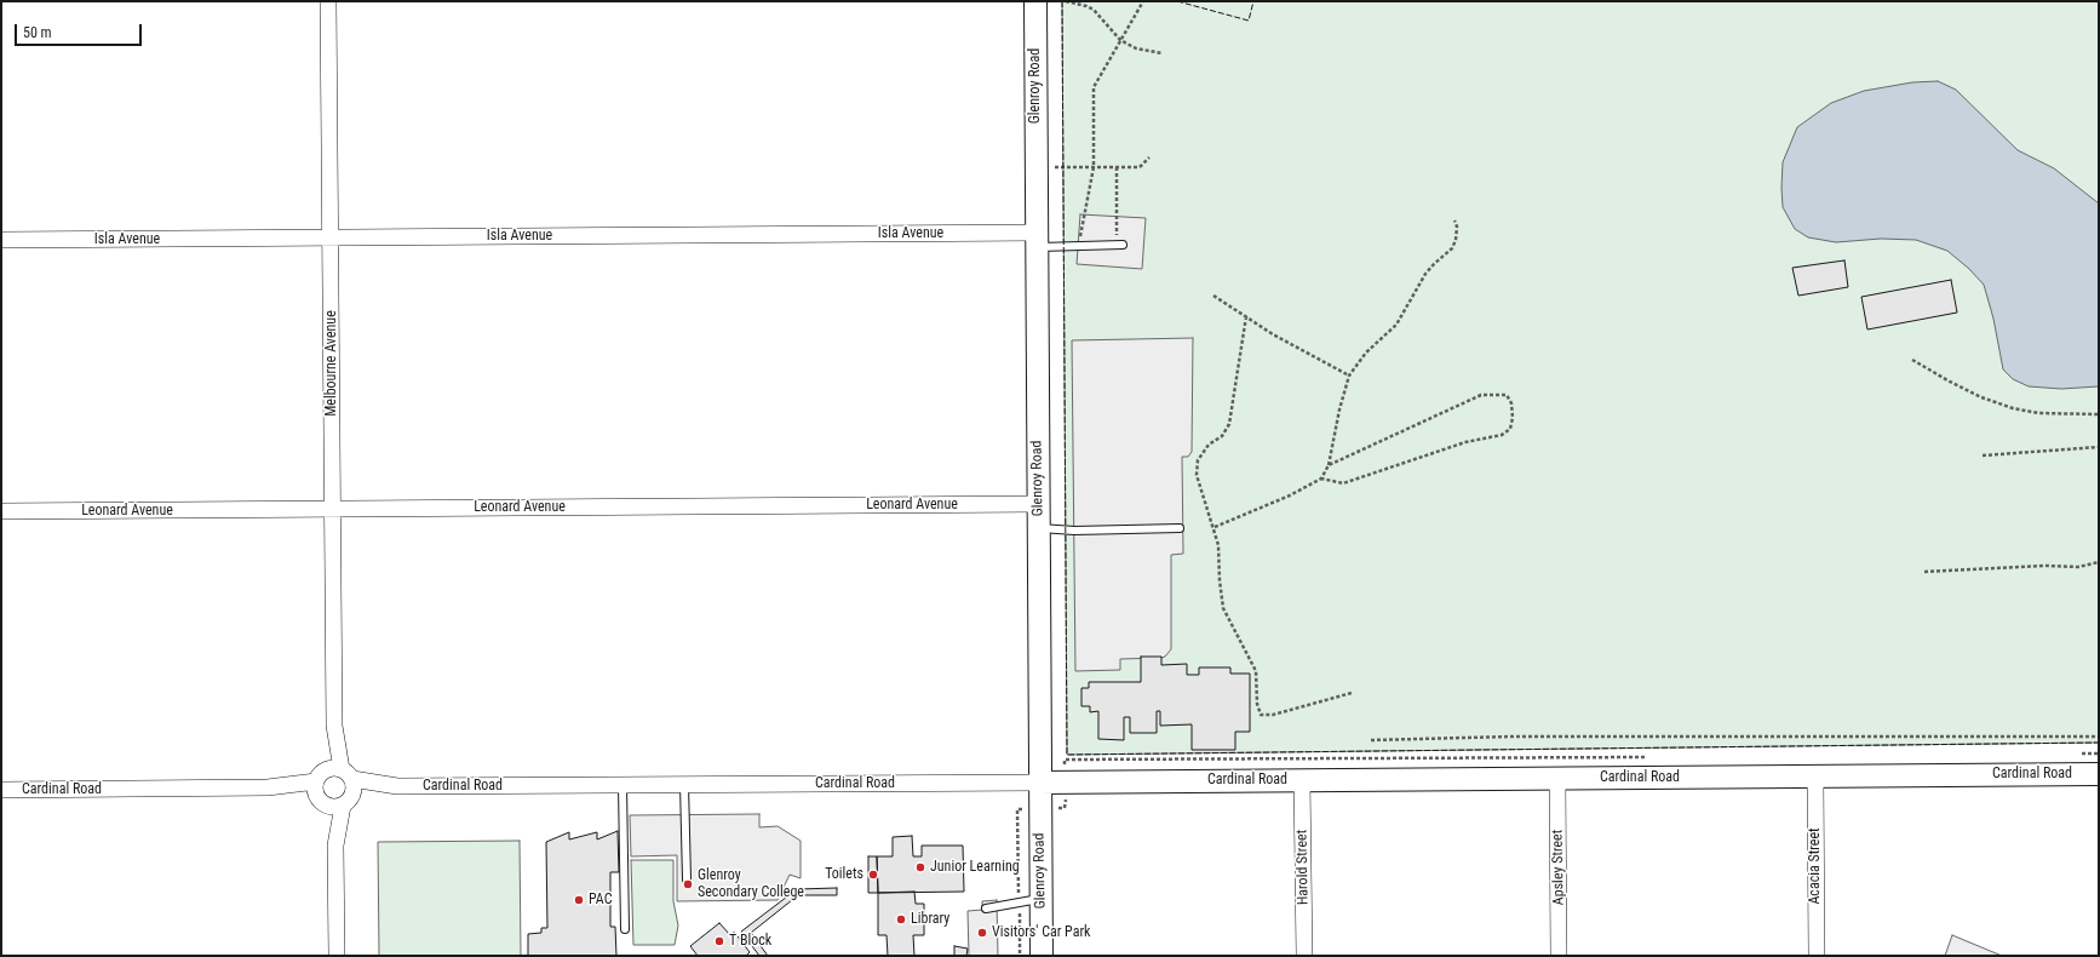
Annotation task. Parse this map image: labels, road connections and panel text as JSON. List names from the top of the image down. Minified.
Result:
{"streets":{"street":["Glenroy Road","Isla Avenue","Melbourne Avenue","Leonard Avenue","Cardinal Road","Acacia Street","Harold Street","Apsley Street"]},"crossings":[["Glenroy Road","Isla Avenue"],["Glenroy Road","Leonard Avenue"],["Glenroy Road","Cardinal Road"],["Isla Avenue","Melbourne Avenue"],["Melbourne Avenue","Leonard Avenue"],["Melbourne Avenue","Cardinal Road"],["Cardinal Road","Acacia Street"],["Cardinal Road","Harold Street"],["Cardinal Road","Apsley Street"]],"places":["Junior Learning","Toilets","Glenroy Secondary College","PAC","Library","Visitors' Car Park","T Block"],"scale_bar":"50 m"}
